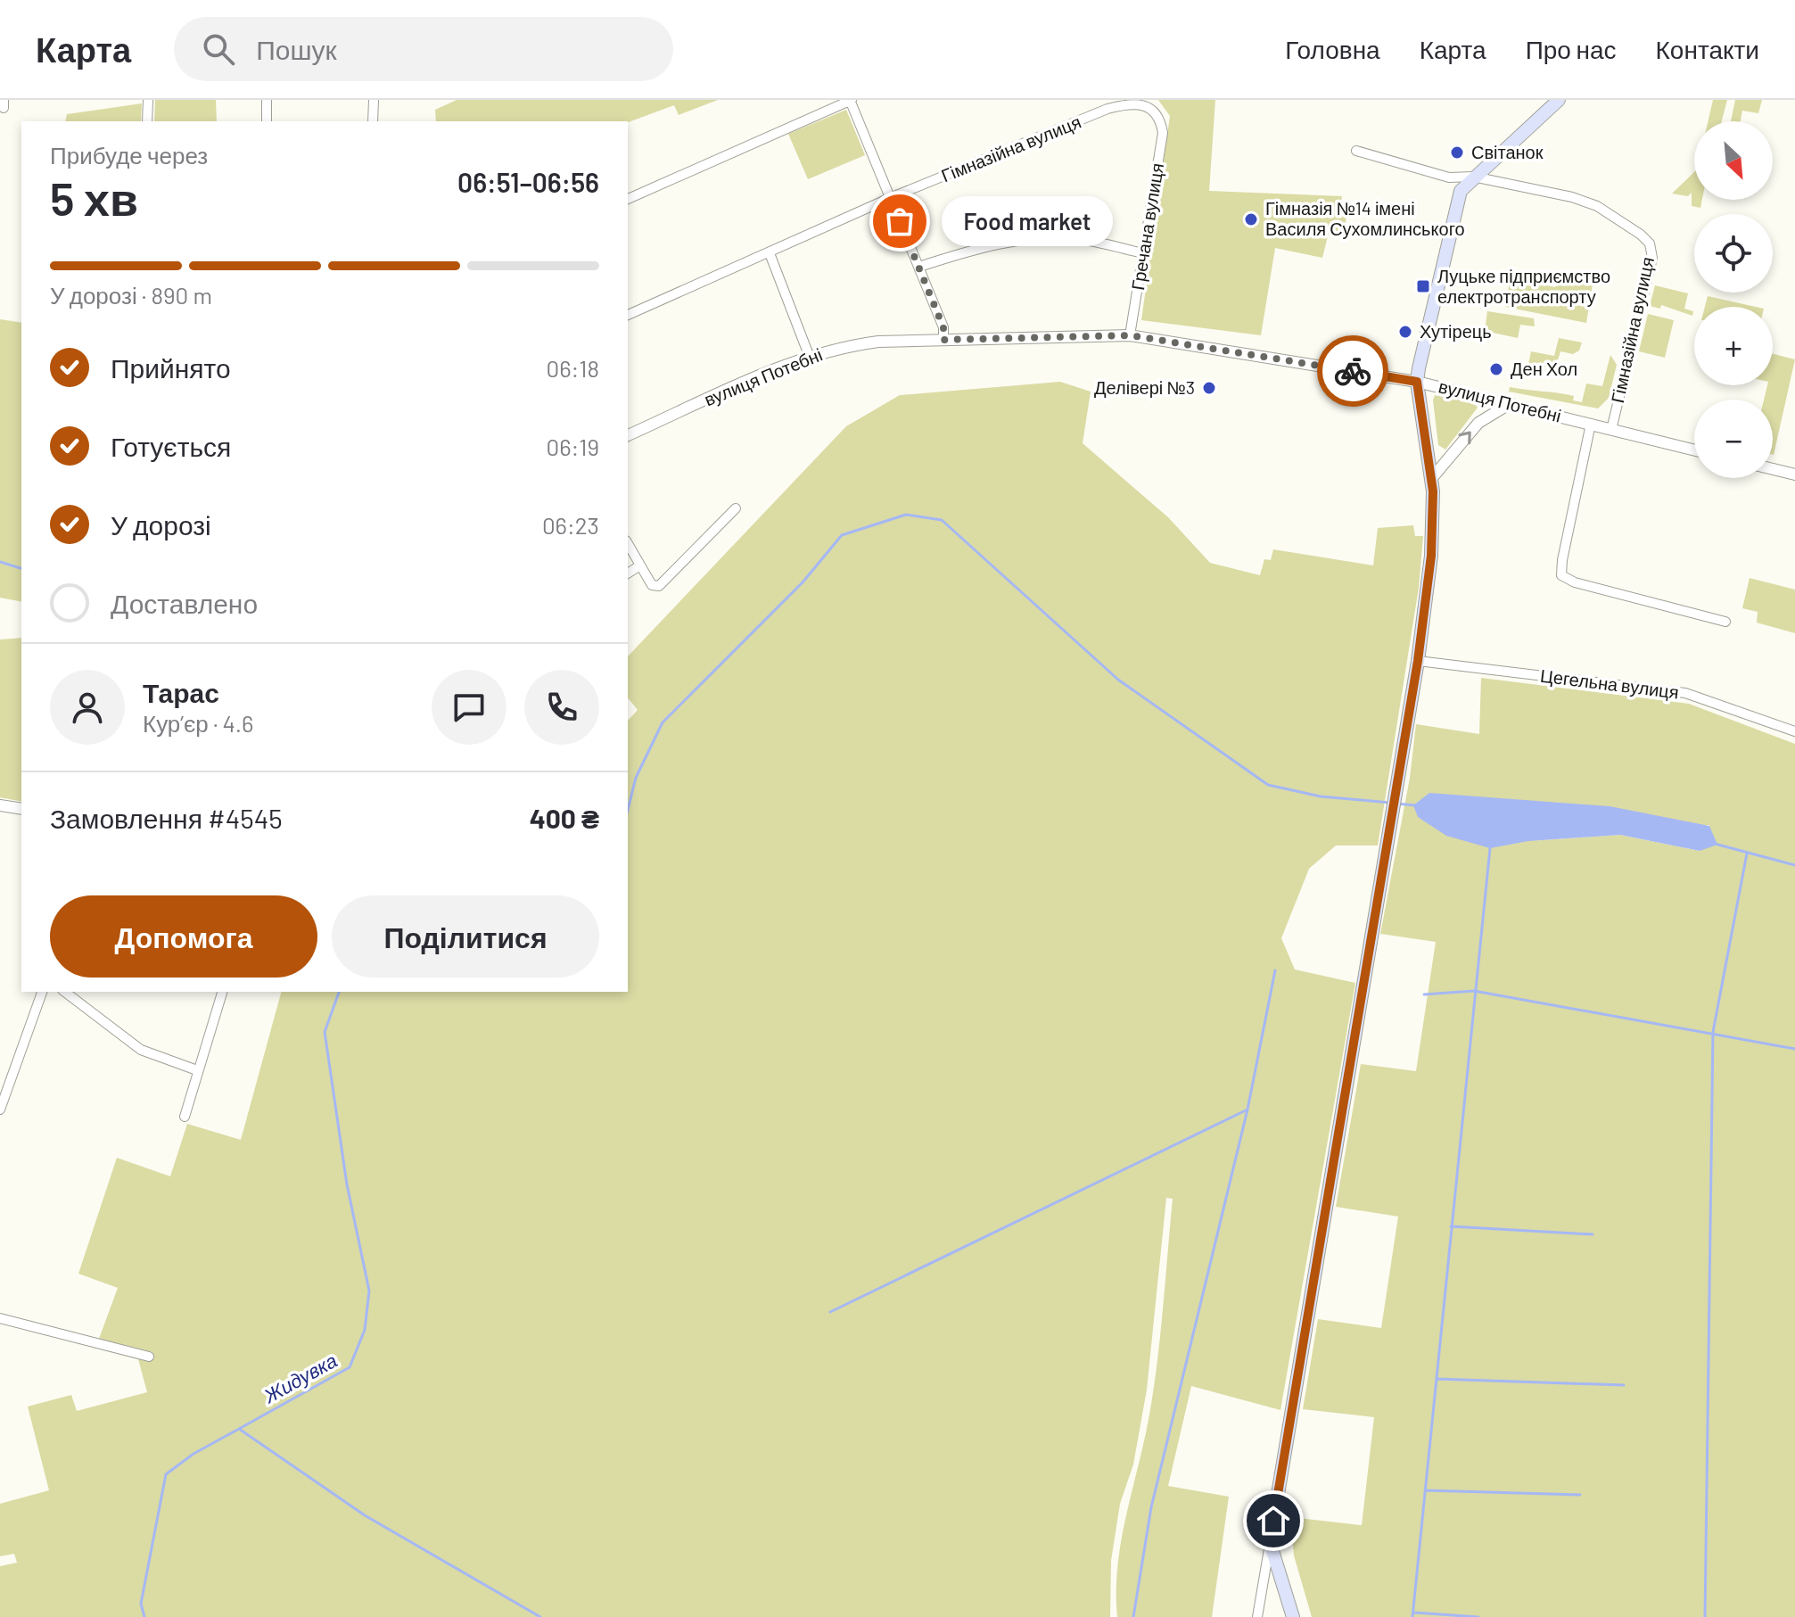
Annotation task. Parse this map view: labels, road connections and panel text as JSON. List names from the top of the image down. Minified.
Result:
{"streets":{"street":["Гімназійна вулиця","Гречана вулиця","вулиця Потебні","Цегельна вулиця"]},"crossings":[["Гімназійна вулиця","Гречана вулиця"],["Гімназійна вулиця","вулиця Потебні"],["Гречана вулиця","вулиця Потебні"]],"water":["Жидувка"],"places":{"other":["Світанок","Гімназія №14 імені Василя Сухомлинського","Food market","Хутірець","Ден Хол","Делівері №3"],"transit":["Луцьке підприємство електротранспорту"]},"north":"bottom right","page":{"header":"Карта","search":"Пошук","nav":["Головна","Карта","Про нас","Контакти"],"map_buttons":["+","−"],"heading":["5 хв","Прибуде через","06:51–06:56"],"panel":["Тарас","Кур’єр · 4.6","Замовлення #4545","400 ₴"],"bubble":"Food market","bar":"У дорозі · 890 m","list":[["Прийнято","06:18"],["Готується","06:19"],["У дорозі","06:23"],"Доставлено"],"buttons":["Допомога","Поділитися"]}}
